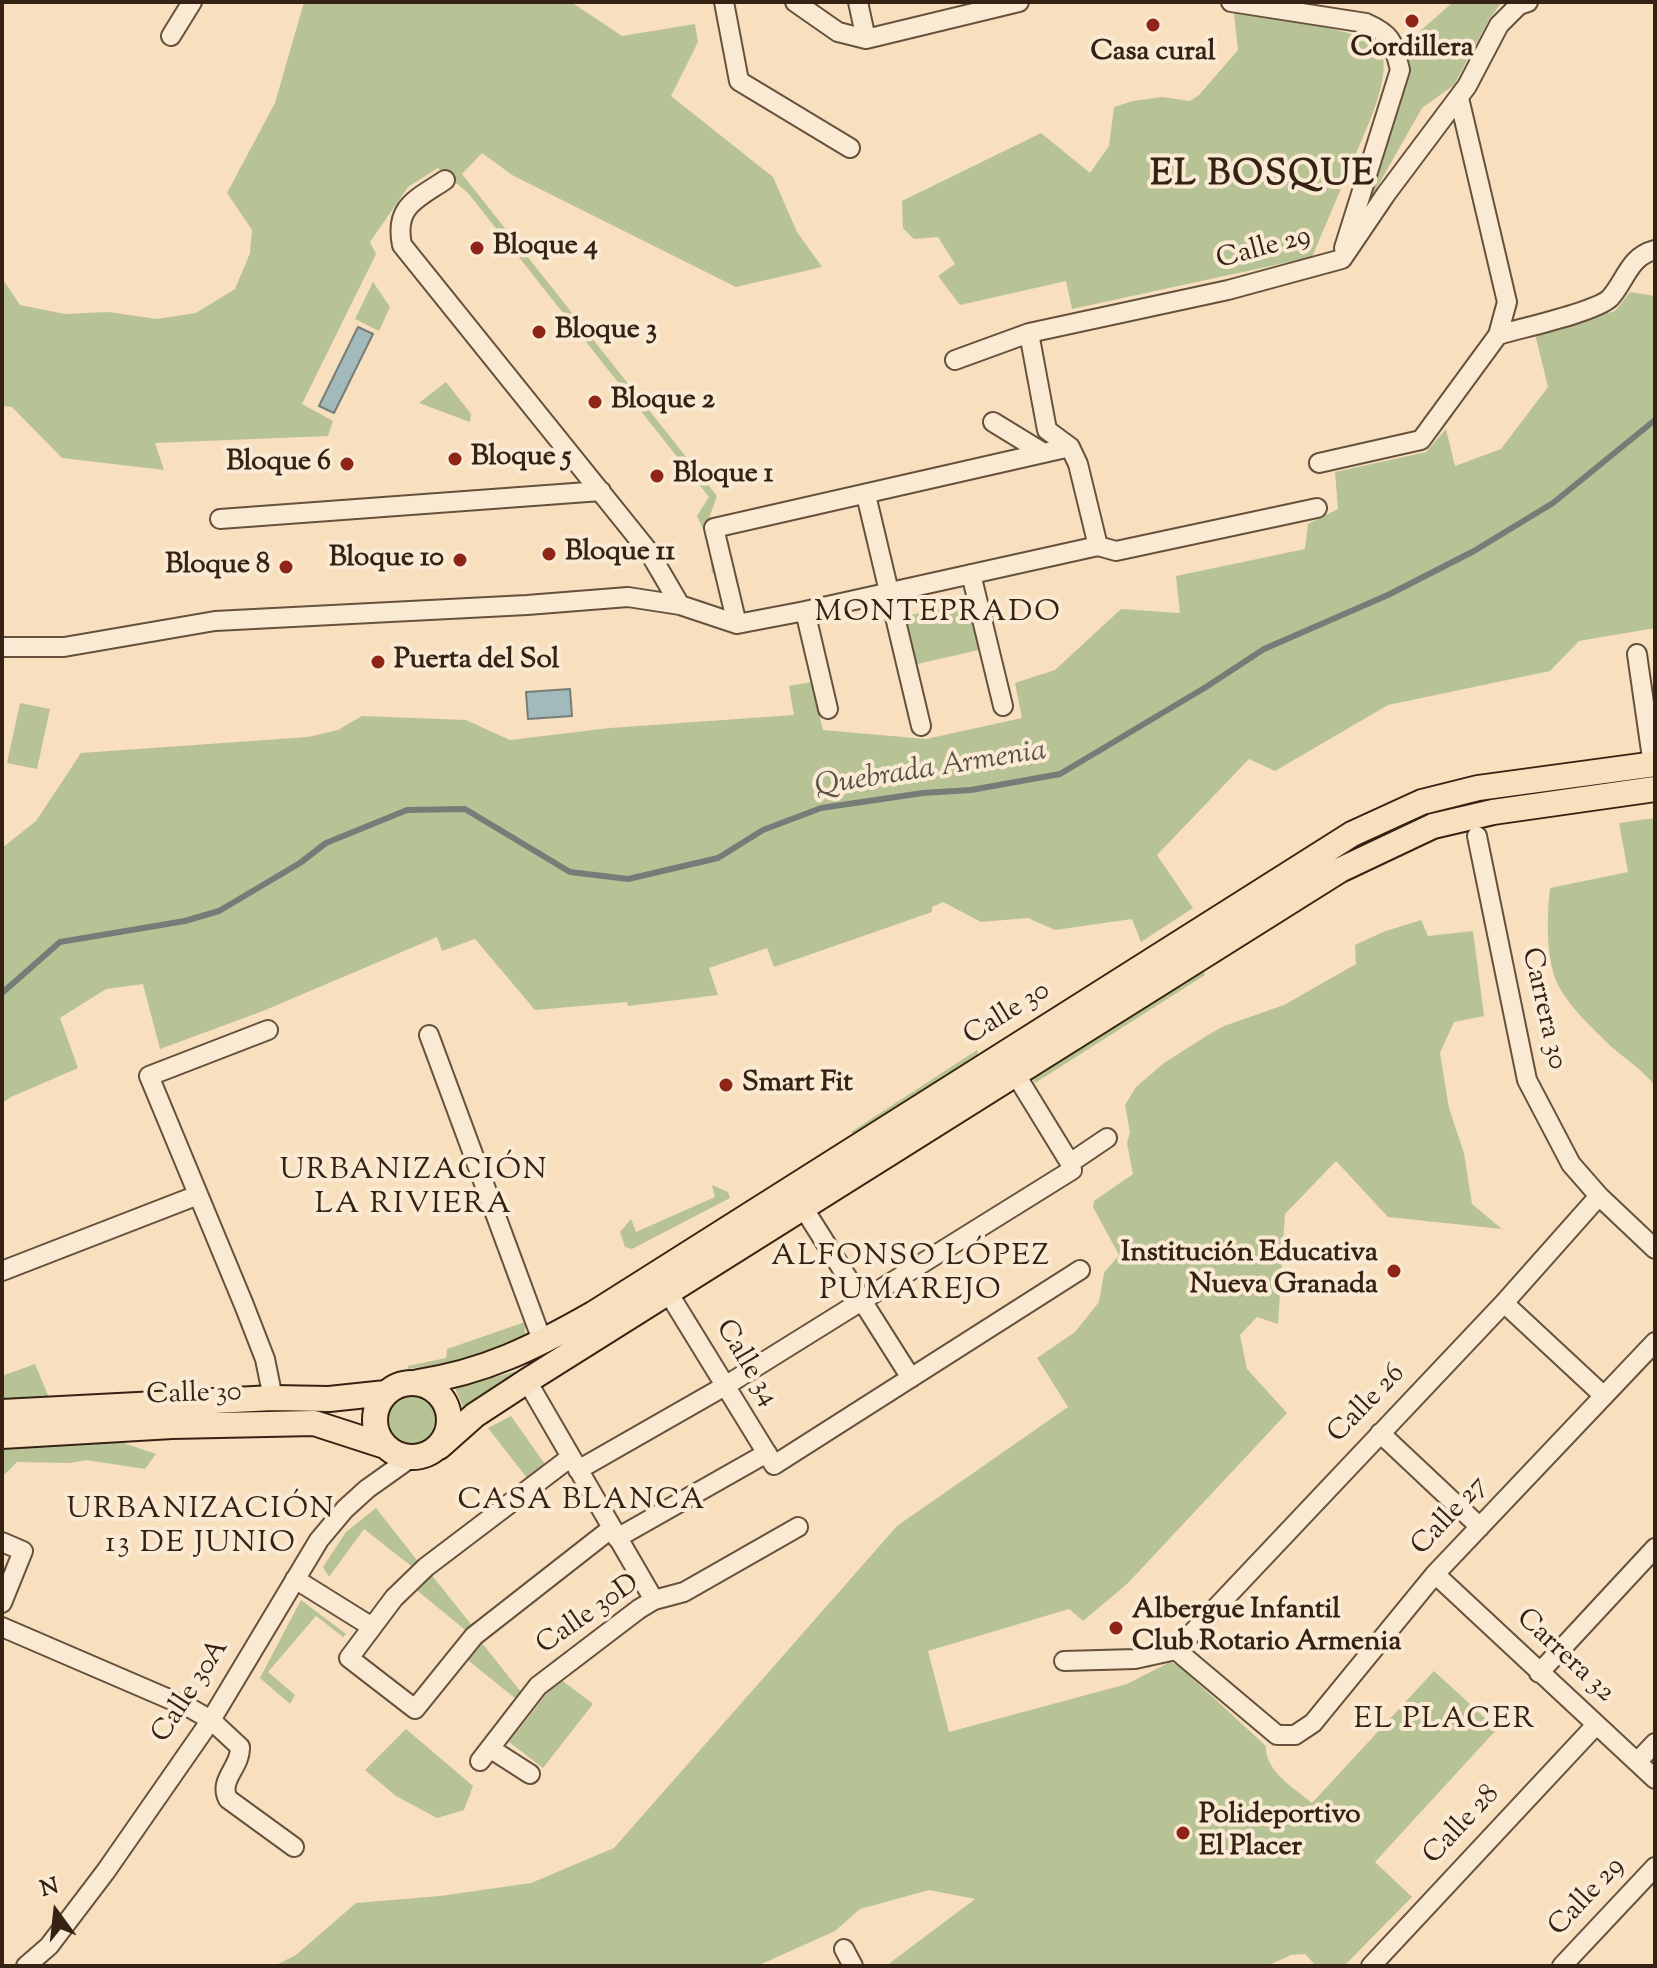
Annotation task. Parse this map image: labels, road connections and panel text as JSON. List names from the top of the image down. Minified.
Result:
{"streets":{"main road":["Calle 30"],"street":["Calle 29","Carrera 30","Calle 34","Calle 26","Calle 27","Calle 30D","Carrera 32","Calle 30A","Calle 28"]},"crossings":[["Carrera 30","Calle 26"],["Calle 30","Calle 34"],["Calle 30","Calle 30A"],["Calle 26","Calle 27"],["Calle 27","Carrera 32"],["Carrera 32","Calle 28"]],"districts":["EL BOSQUE","MONTEPRADO","URBANIZACIÓN LA RIVIERA","ALFONSO LÓPEZ PUMAREJO","CASA BLANCA","URBANIZACIÓN 13 DE JUNIO","EL PLACER"],"water":["Quebrada Armenia"],"places":["Cordillera","Casa cural","Bloque 4","Bloque 3","Bloque 2","Bloque 5","Bloque 6","Bloque 1","Bloque 11","Bloque 10","Bloque 8","Puerta del Sol","Smart Fit","Institución Educativa Nueva Granada","Albergue Infantil Club Rotario Armenia","Polideportivo El Placer"],"north":"top"}
